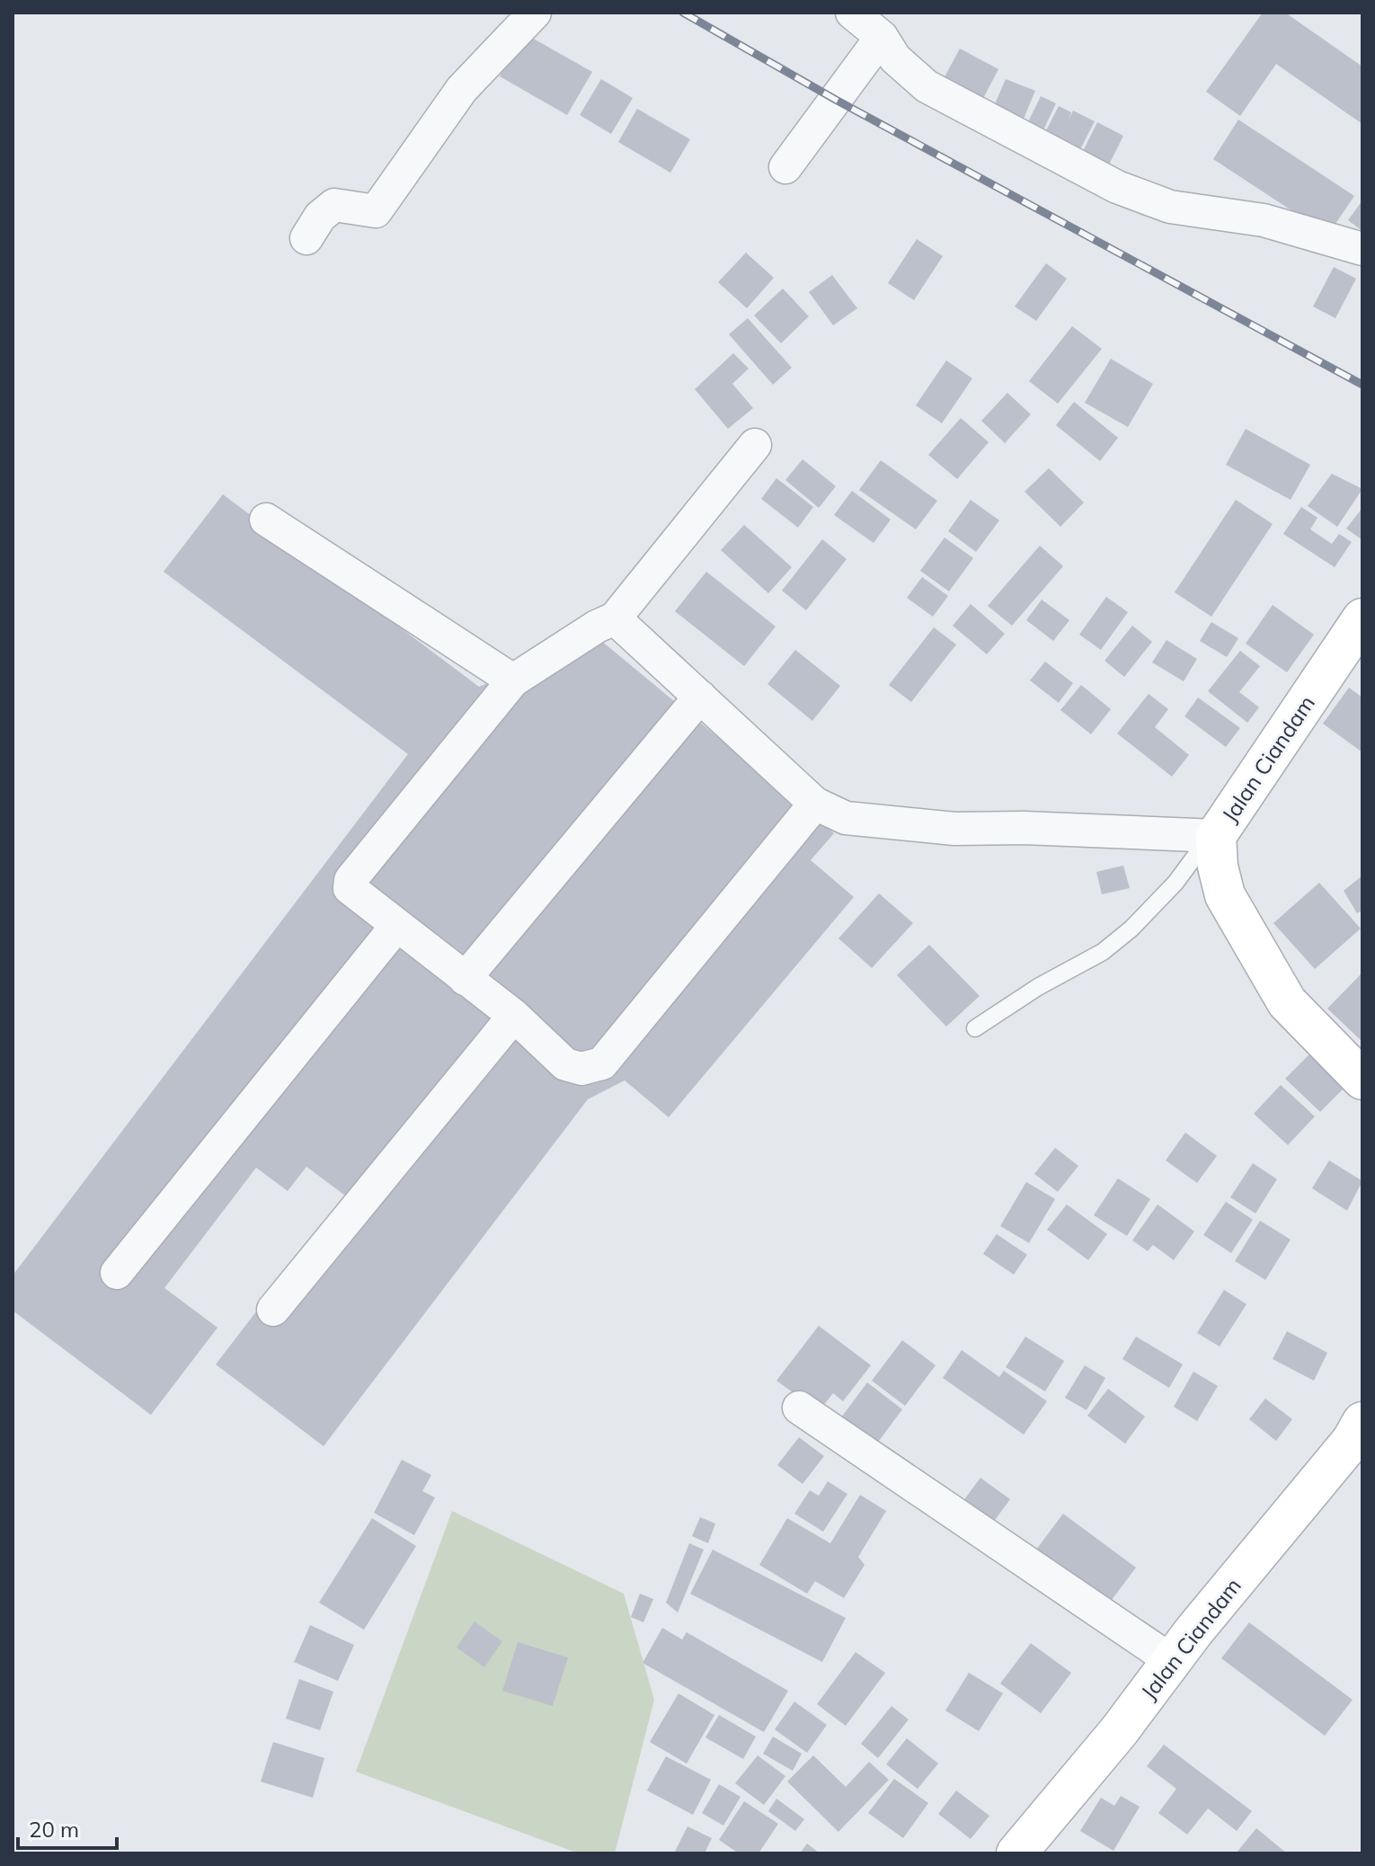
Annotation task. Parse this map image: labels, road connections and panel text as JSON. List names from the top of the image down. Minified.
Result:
{"streets":{"street":["Jalan Ciandam"]},"scale_bar":"20 m"}
